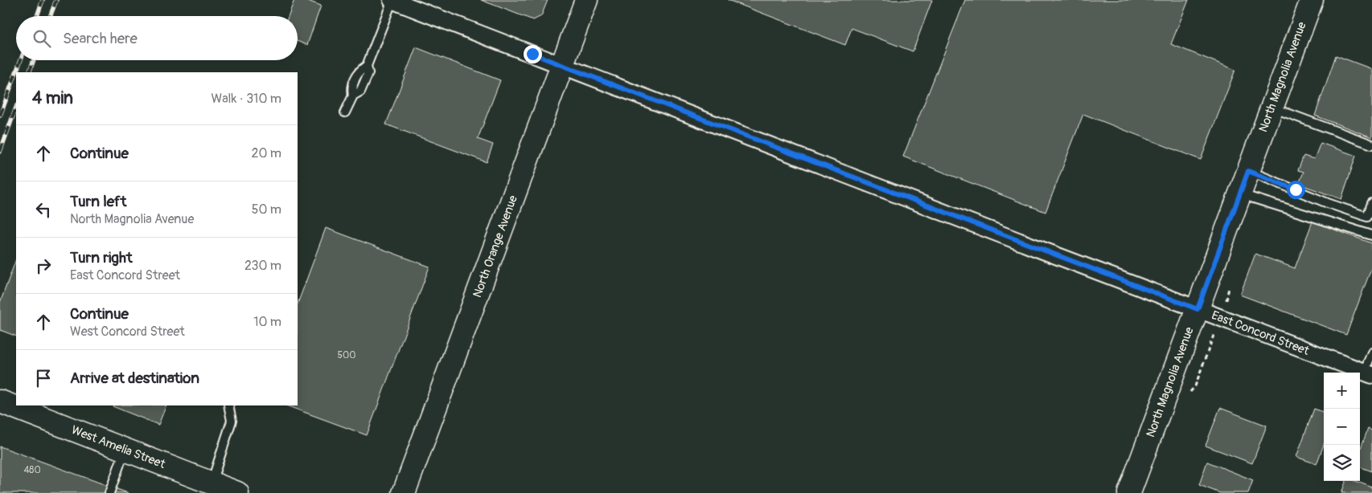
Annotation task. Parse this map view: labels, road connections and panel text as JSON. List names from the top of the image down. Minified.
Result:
{"streets":{"main road":["North Magnolia Avenue","North Orange Avenue","West Amelia Street"],"street":["East Concord Street"]},"crossings":[["North Magnolia Avenue","East Concord Street"],["North Orange Avenue","East Concord Street"]],"house_numbers":["500","480"],"page":{"search":"Search here","heading":["4 min","Walk · 310 m"],"list":[["Continue","20 m"],["Turn left","North Magnolia Avenue","50 m"],["Turn right","East Concord Street","230 m"],["Continue","West Concord Street","10 m"],"Arrive at destination"],"map_buttons":["+","−"]}}
